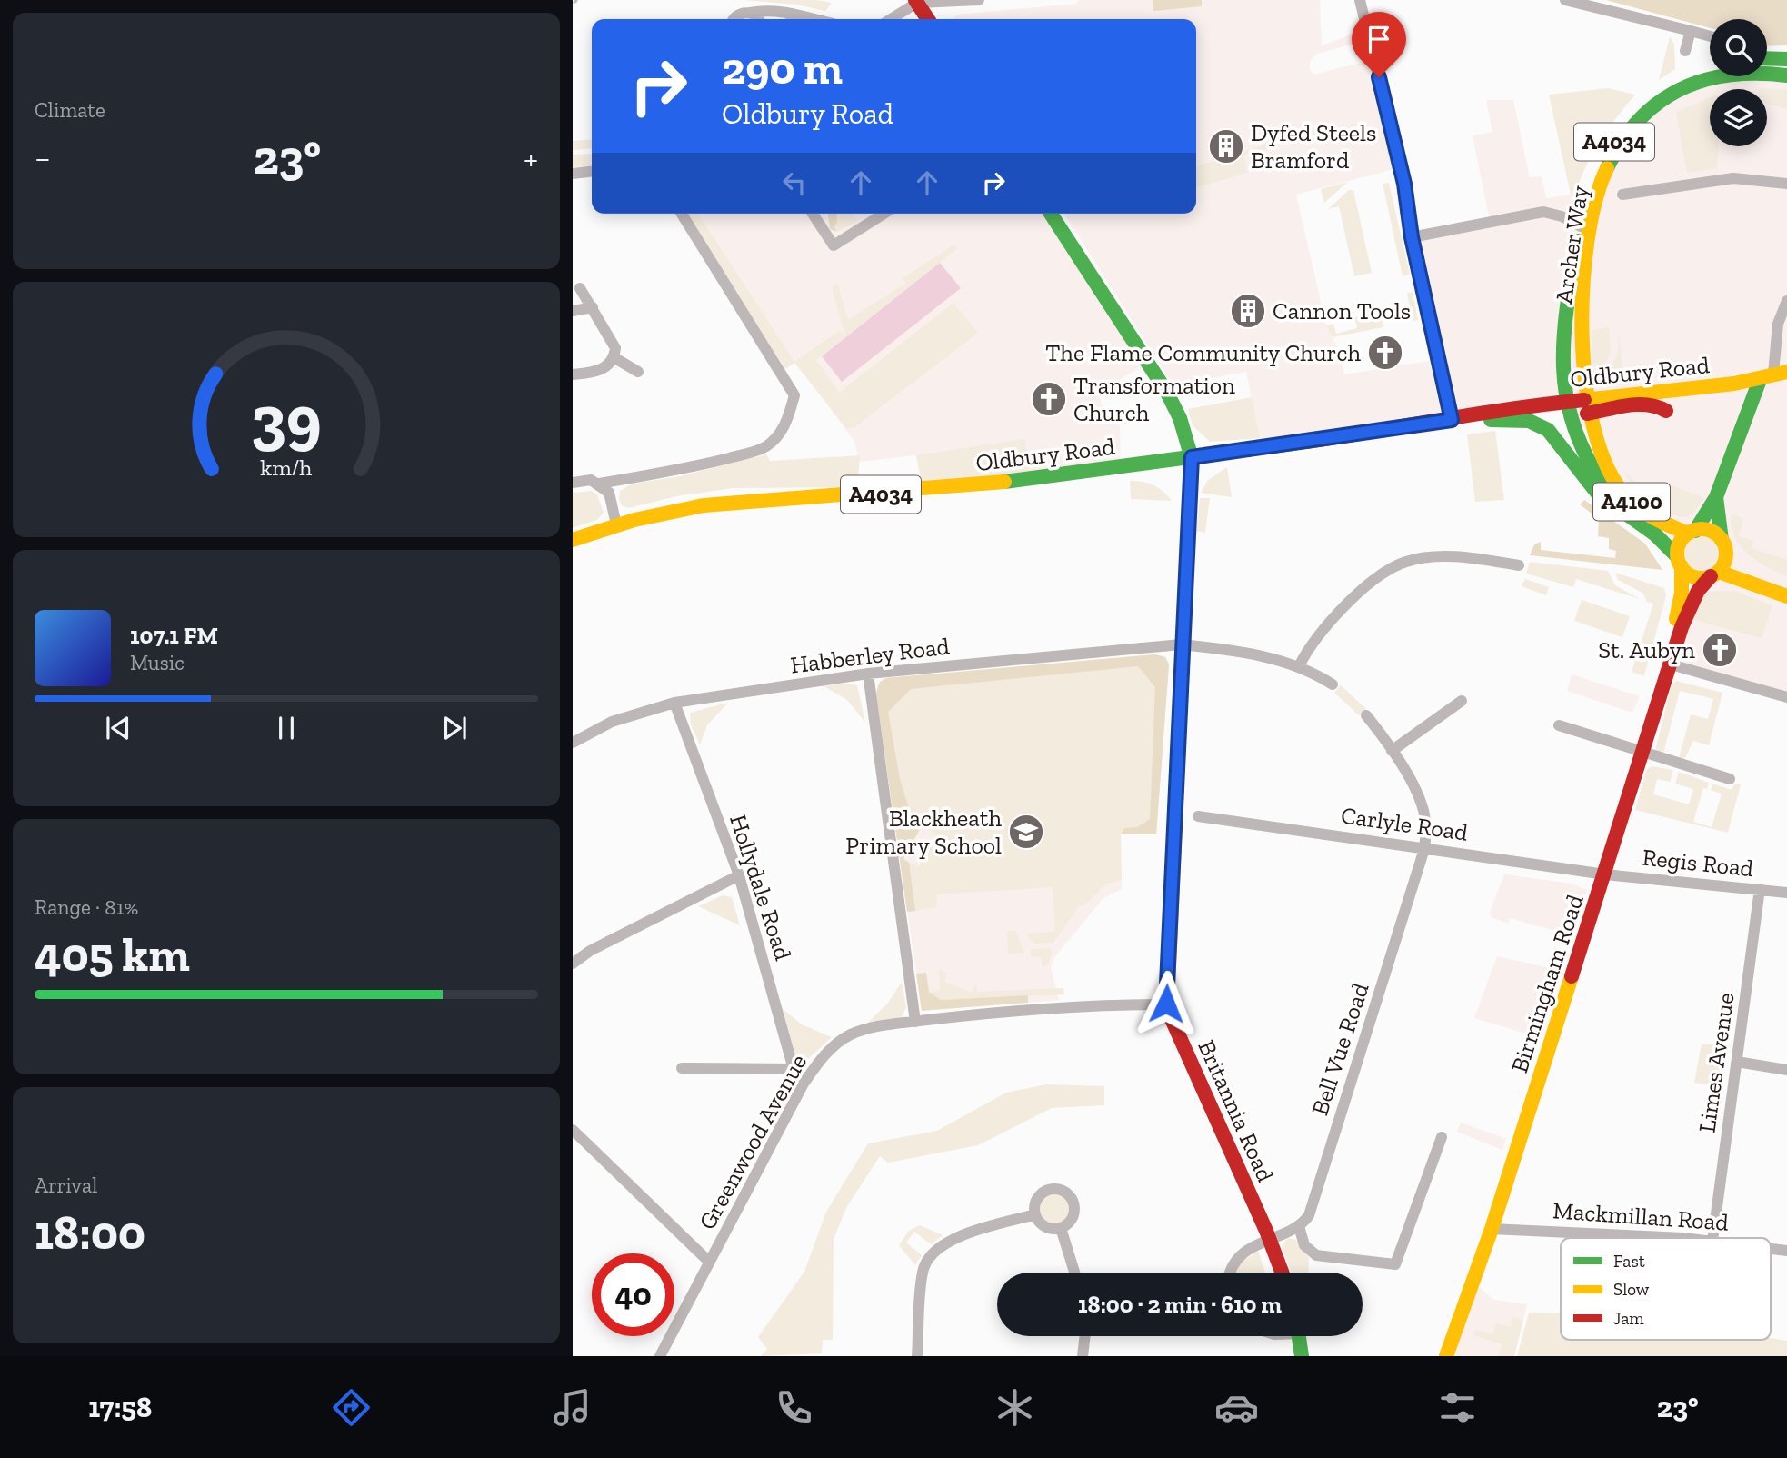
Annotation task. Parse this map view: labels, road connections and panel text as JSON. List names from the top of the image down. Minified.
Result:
{"streets":{"main road":["A4034","Archer Way","Oldbury Road","A4100","Birmingham Road","Britannia Road"],"street":["Habberley Road","Carlyle Road","Regis Road","Hollydale Road","Bell Vue Road","Limes Avenue","Greenwood Avenue","Mackmillan Road"]},"crossings":[["Archer Way","Oldbury Road"],["Archer Way","A4100"],["Oldbury Road","A4100"],["Oldbury Road","Britannia Road"],["A4100","Birmingham Road"],["Habberley Road","Hollydale Road"],["Habberley Road","Britannia Road"],["Carlyle Road","Regis Road"],["Carlyle Road","Birmingham Road"],["Carlyle Road","Bell Vue Road"],["Regis Road","Birmingham Road"],["Regis Road","Limes Avenue"],["Hollydale Road","Greenwood Avenue"],["Birmingham Road","Mackmillan Road"],["Britannia Road","Greenwood Avenue"]],"places":{"building":["Dyfed Steels Bramford","Cannon Tools"],"church":["The Flame Community Church","Transformation Church","St. Aubyn"],"school or university":["Blackheath Primary School"]},"legend":["Fast","Slow","Jam"],"page":{"tile":["Climate",["Range · 81%","405 km"],["Arrival","18:00"]],"turn":["290 m","Oldbury Road"],"heat":["−","23°","+"],"song":["107.1 FM","Music"],"limit":"40","trip":"18:00 · 2 min · 610 m","tabs":["17:58","23°"],"gauge":["39","km/h"]}}
